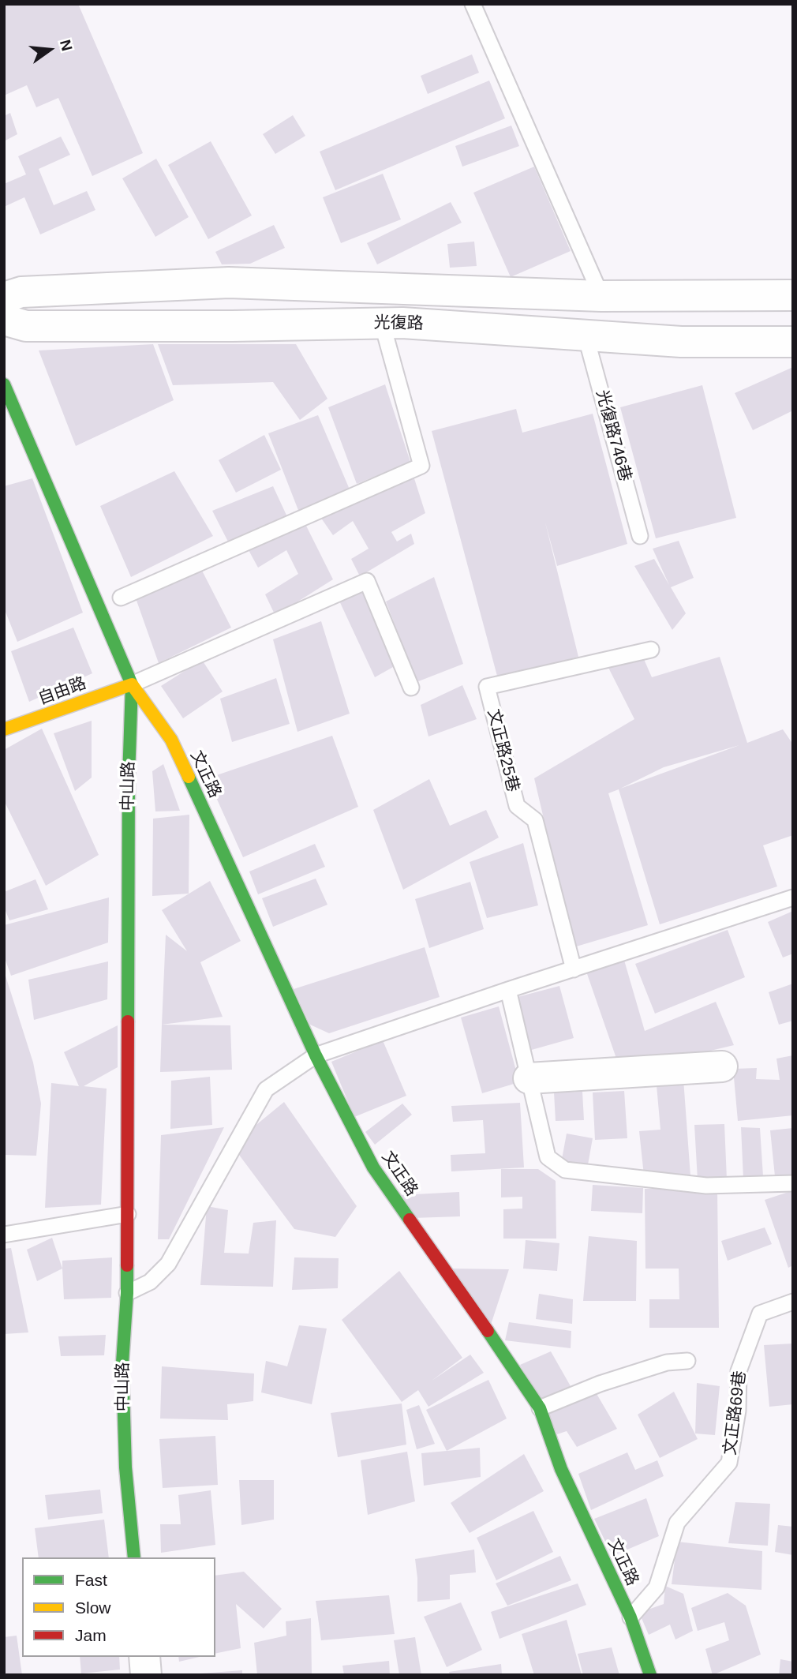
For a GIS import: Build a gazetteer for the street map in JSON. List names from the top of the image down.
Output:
{
  "streets": {
    "street": [
      "光復路",
      "自由路",
      "文正路",
      "中山路"
    ],
    "lane": ["光復路746巷", "文正路25巷", "文正路69巷"]
  },
  "crossings": [
    ["光復路", "光復路746巷"],
    ["自由路", "文正路"],
    ["自由路", "中山路"],
    ["文正路", "中山路"],
    ["文正路", "文正路69巷"]
  ],
  "legend": ["Fast", "Slow", "Jam"],
  "north": "right"
}
